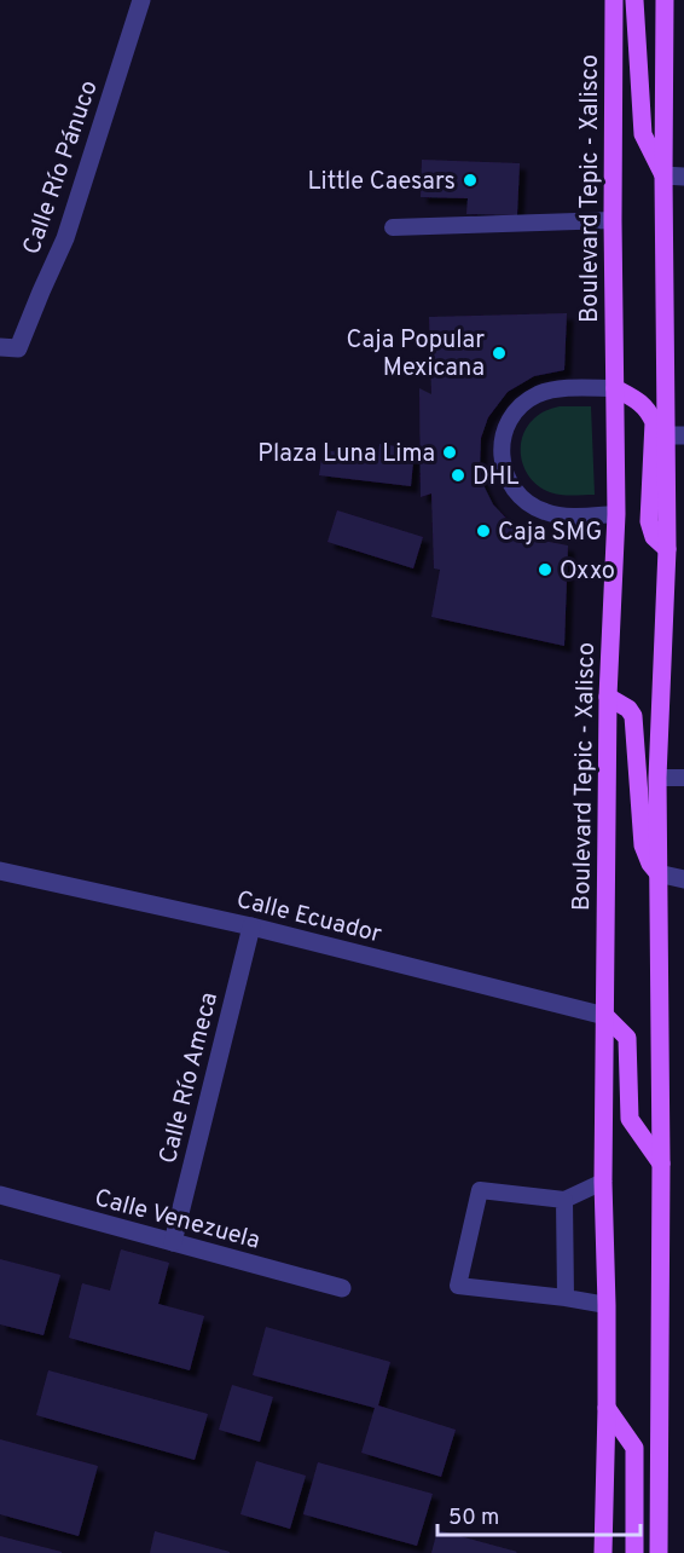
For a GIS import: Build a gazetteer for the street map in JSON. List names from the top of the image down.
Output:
{
  "streets": {
    "main road": ["Boulevard Tepic - Xalisco"],
    "street": [
      "Calle Río Pánuco",
      "Calle Ecuador",
      "Calle Río Ameca",
      "Calle Venezuela"
    ]
  },
  "crossings": [
    ["Boulevard Tepic - Xalisco", "Calle Ecuador"],
    ["Calle Ecuador", "Calle Río Ameca"],
    ["Calle Río Ameca", "Calle Venezuela"]
  ],
  "places": [
    "Little Caesars",
    "Caja Popular Mexicana",
    "Plaza Luna Lima",
    "DHL",
    "Caja SMG",
    "Oxxo"
  ],
  "scale_bar": "50 m"
}
